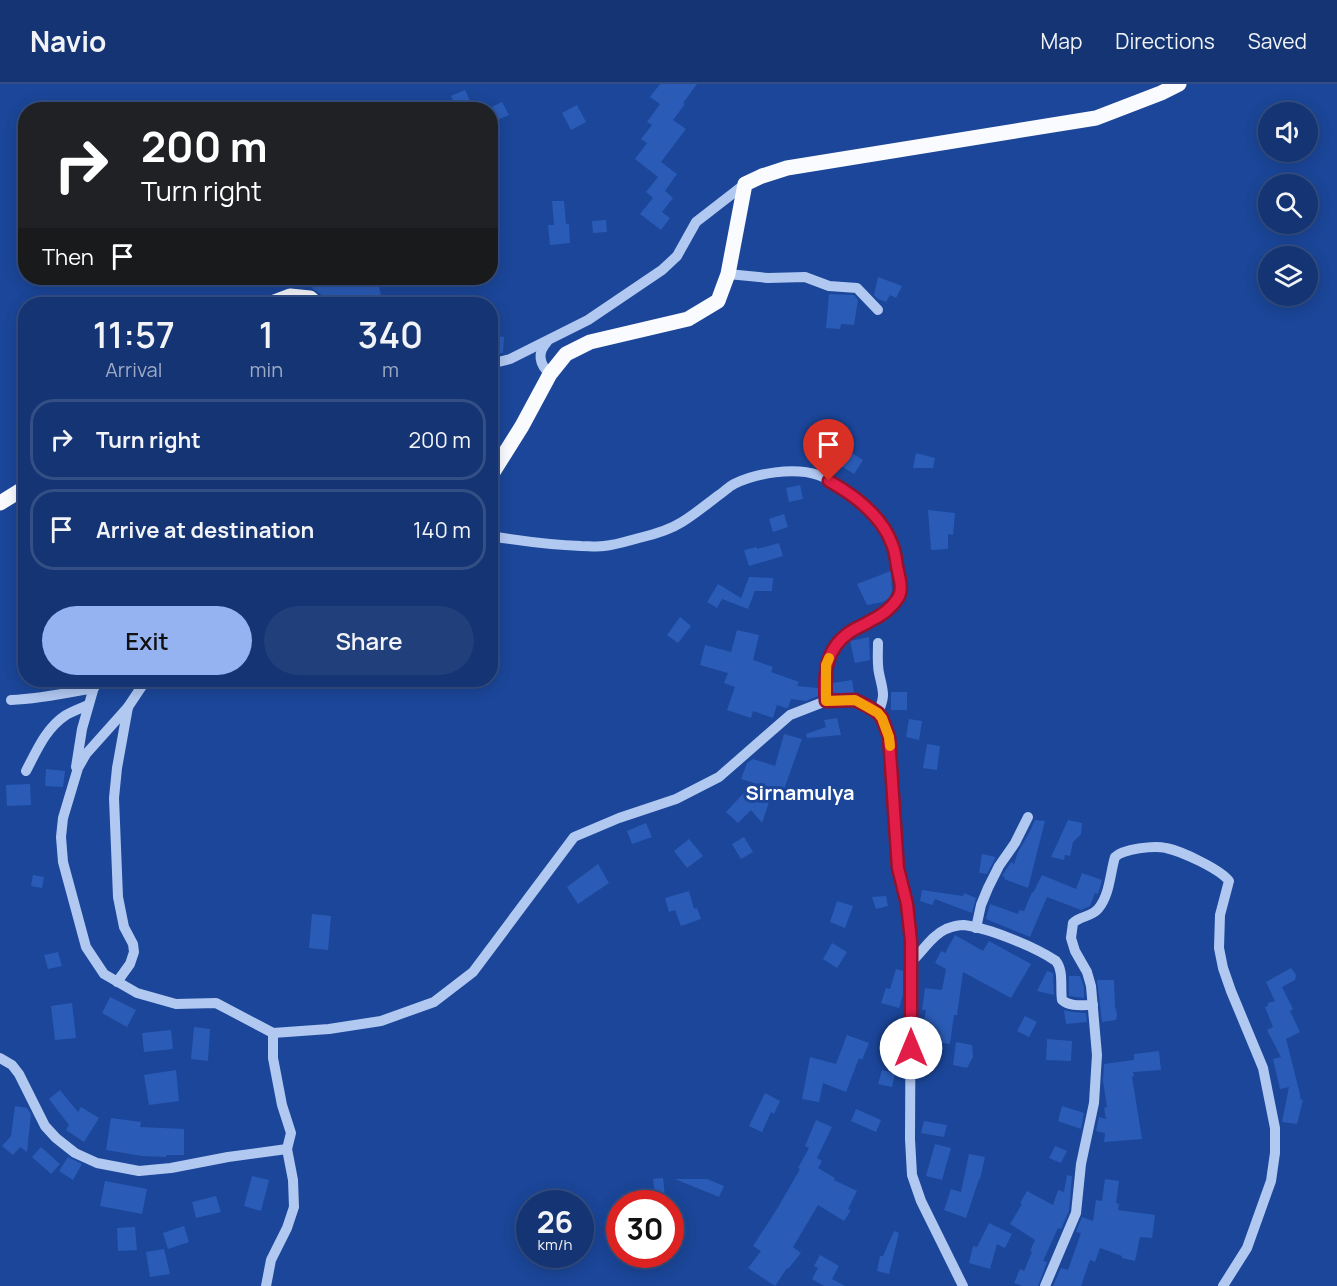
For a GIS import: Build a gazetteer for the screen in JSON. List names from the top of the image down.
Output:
{
  "districts": ["Sirnamulya"],
  "page": {
    "header": "Navio",
    "nav": ["Map", "Directions", "Saved"],
    "turn": ["200 m", "Turn right"],
    "then": "Then",
    "eta": [
      "11:57",
      "Arrival",
      "1",
      "min",
      "340",
      "m"
    ],
    "list": [
      {
        "name": "Turn right",
        "value": "200 m"
      },
      {
        "name": "Arrive at destination",
        "value": "140 m"
      }
    ],
    "buttons": ["Exit", "Share"],
    "speed": "26 km/h",
    "limit": "30"
  }
}
